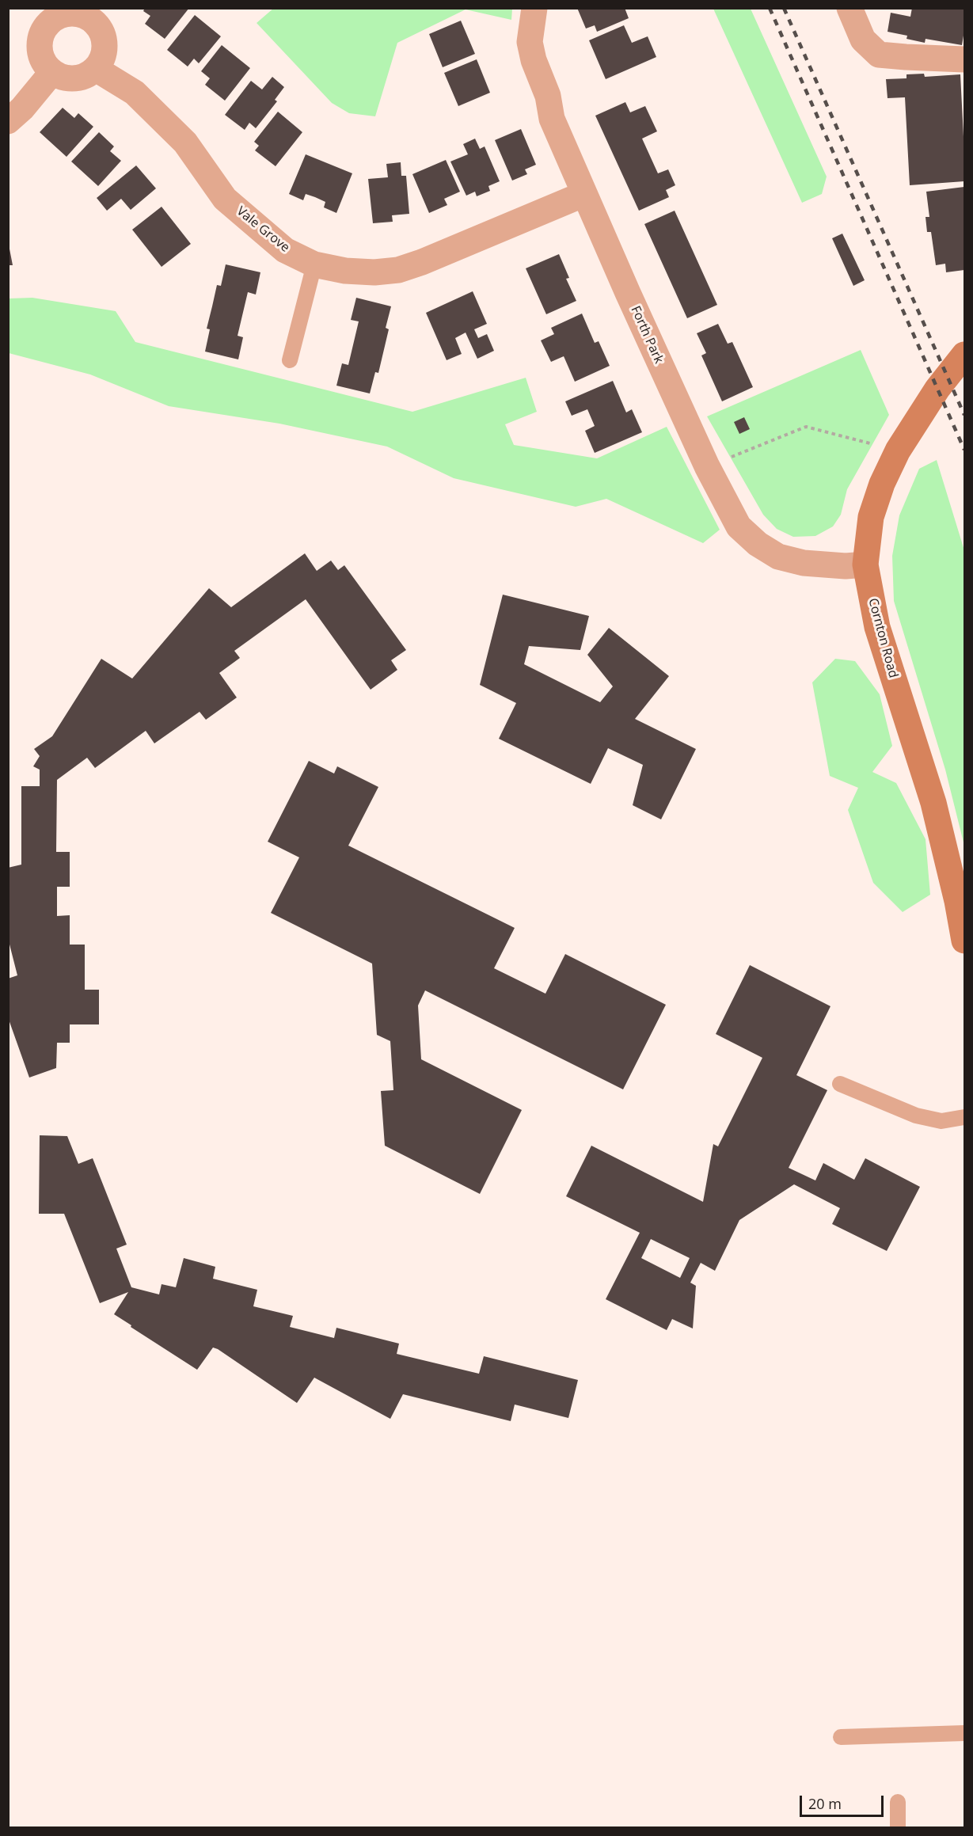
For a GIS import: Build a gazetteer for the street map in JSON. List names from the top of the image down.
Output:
{
  "streets": {
    "main road": ["Cornton Road"],
    "street": ["Vale Grove", "Forth Park"]
  },
  "crossings": [
    ["Vale Grove", "Forth Park"],
    ["Forth Park", "Cornton Road"]
  ],
  "scale_bar": "20 m"
}
